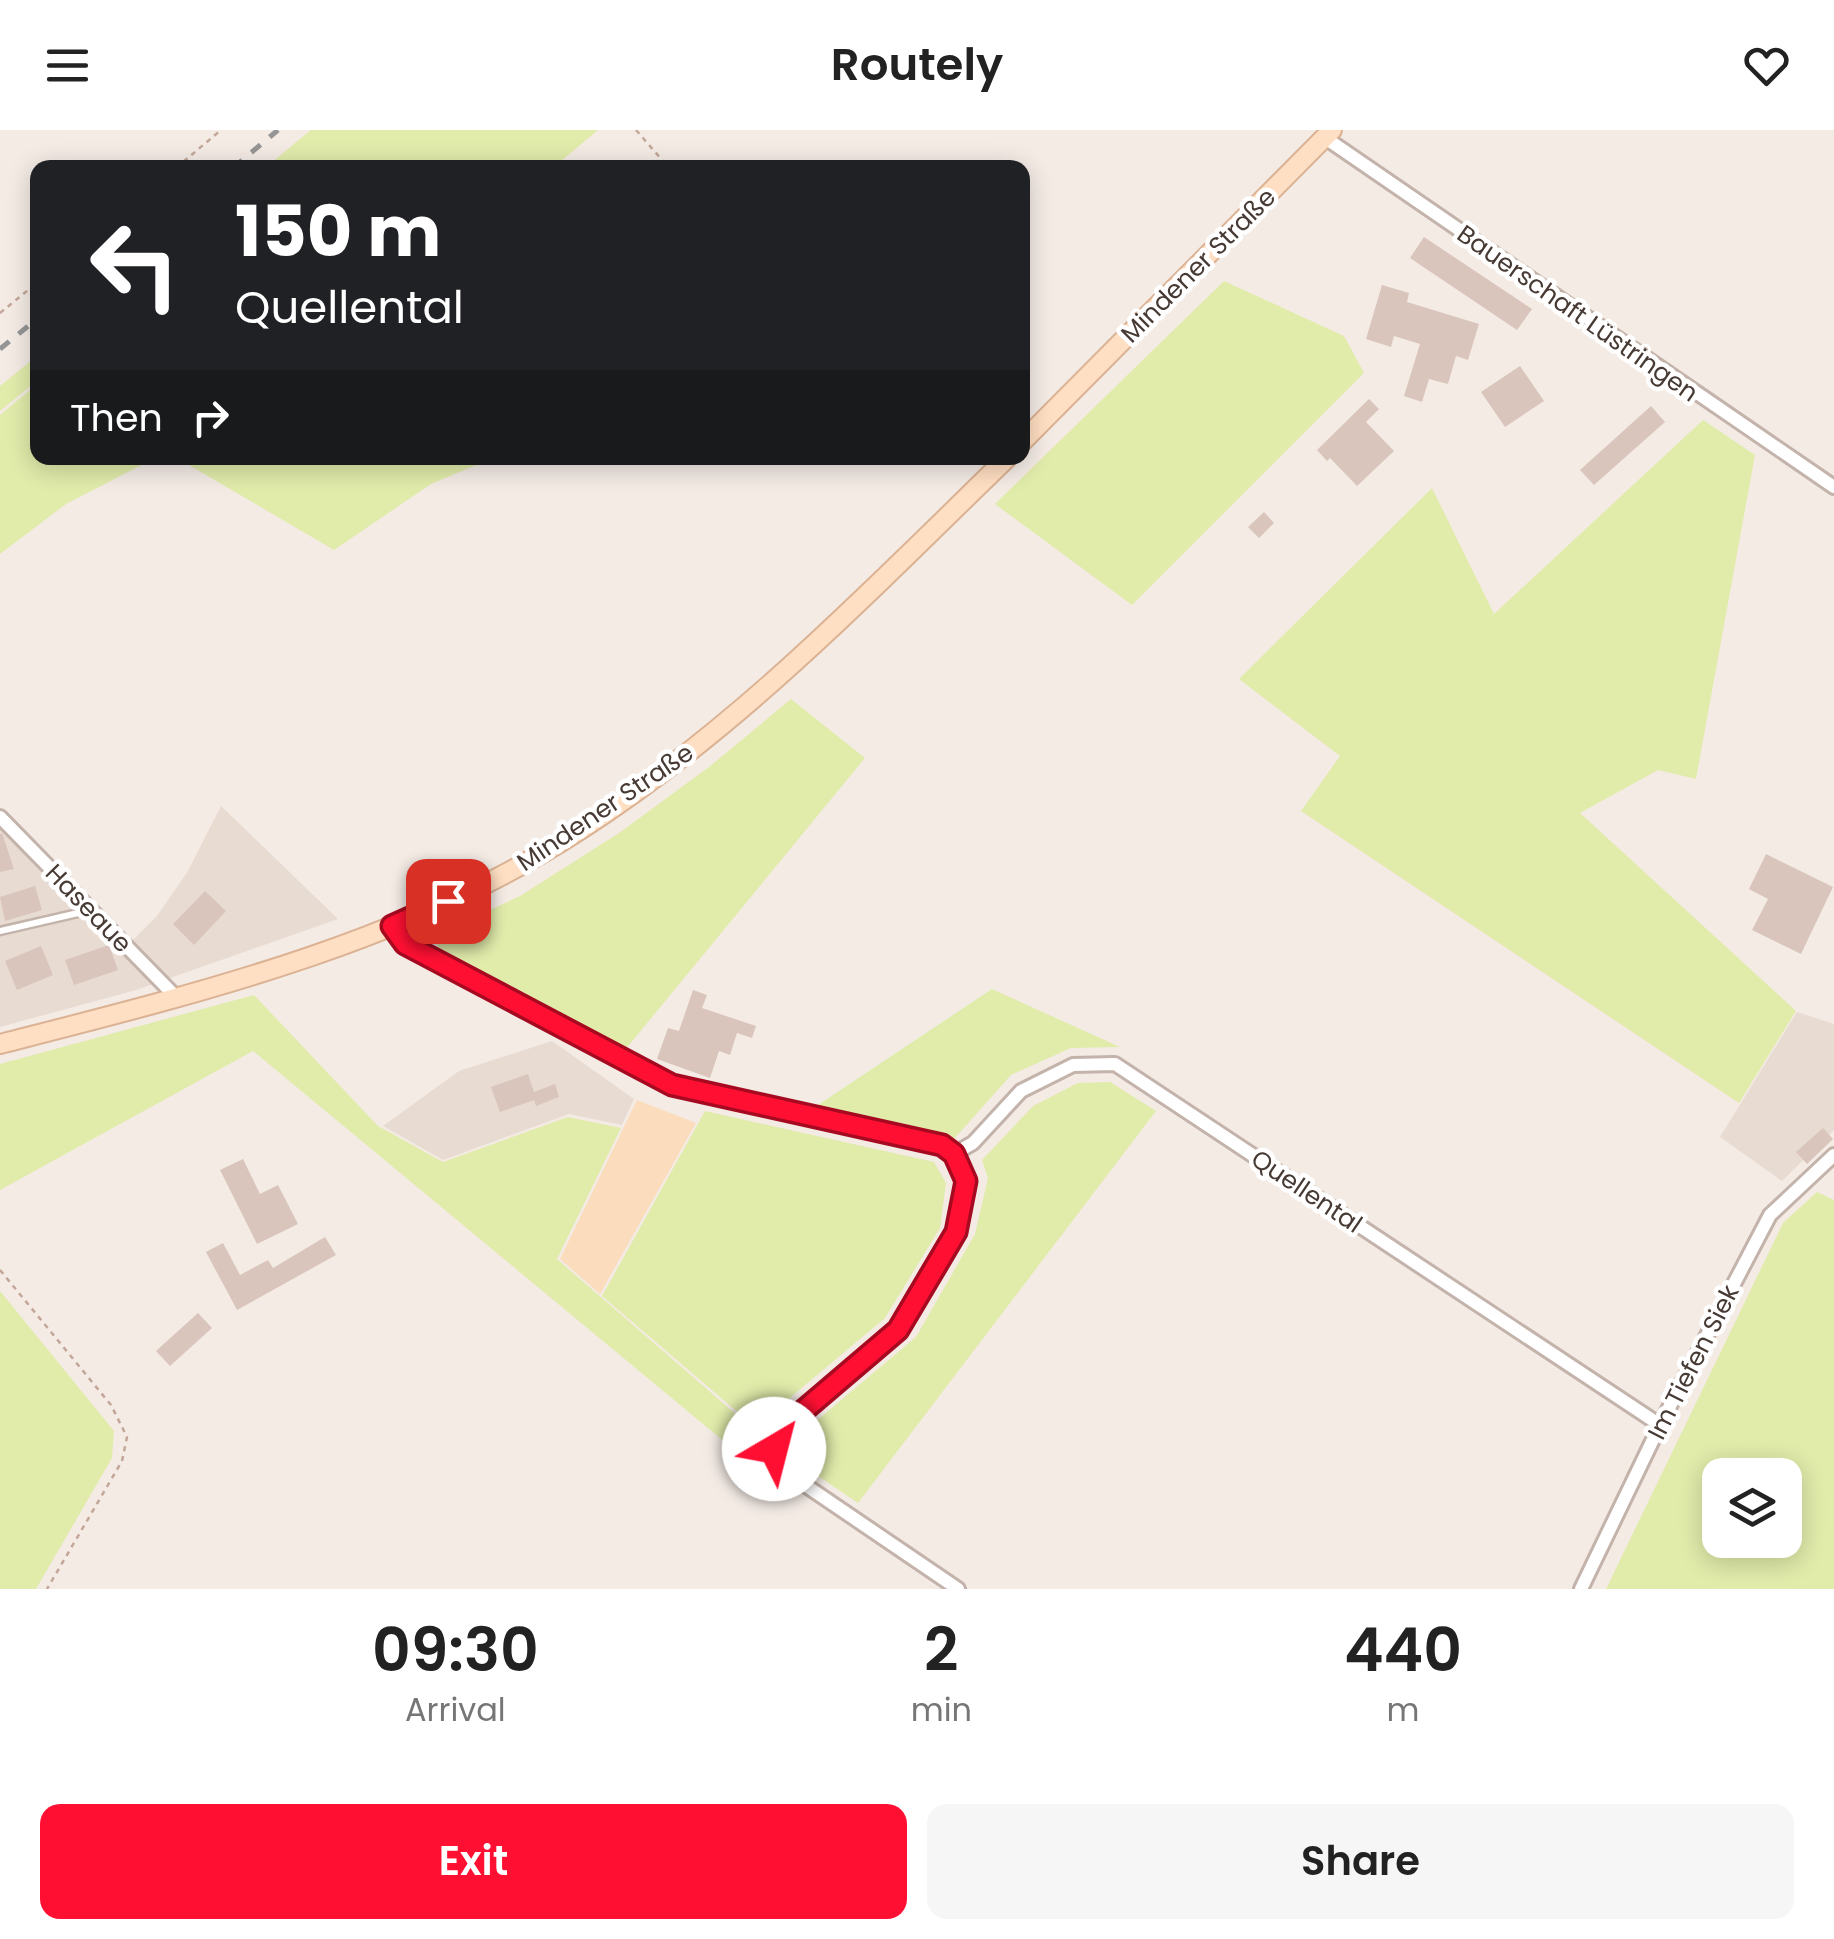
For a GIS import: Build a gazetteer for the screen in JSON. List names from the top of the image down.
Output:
{
  "streets": {
    "main road": ["Mindener Straße"],
    "street": [
      "Bauerschaft Lüstringen",
      "Haseaue",
      "Quellental",
      "Im Tiefen Siek"
    ]
  },
  "crossings": [
    ["Mindener Straße", "Bauerschaft Lüstringen"],
    ["Mindener Straße", "Haseaue"],
    ["Quellental", "Im Tiefen Siek"]
  ],
  "page": {
    "header": "Routely",
    "turn": ["150 m", "Quellental"],
    "then": "Then",
    "eta": [
      "09:30",
      "Arrival",
      "2",
      "min",
      "440",
      "m"
    ],
    "buttons": ["Exit", "Share"]
  }
}
